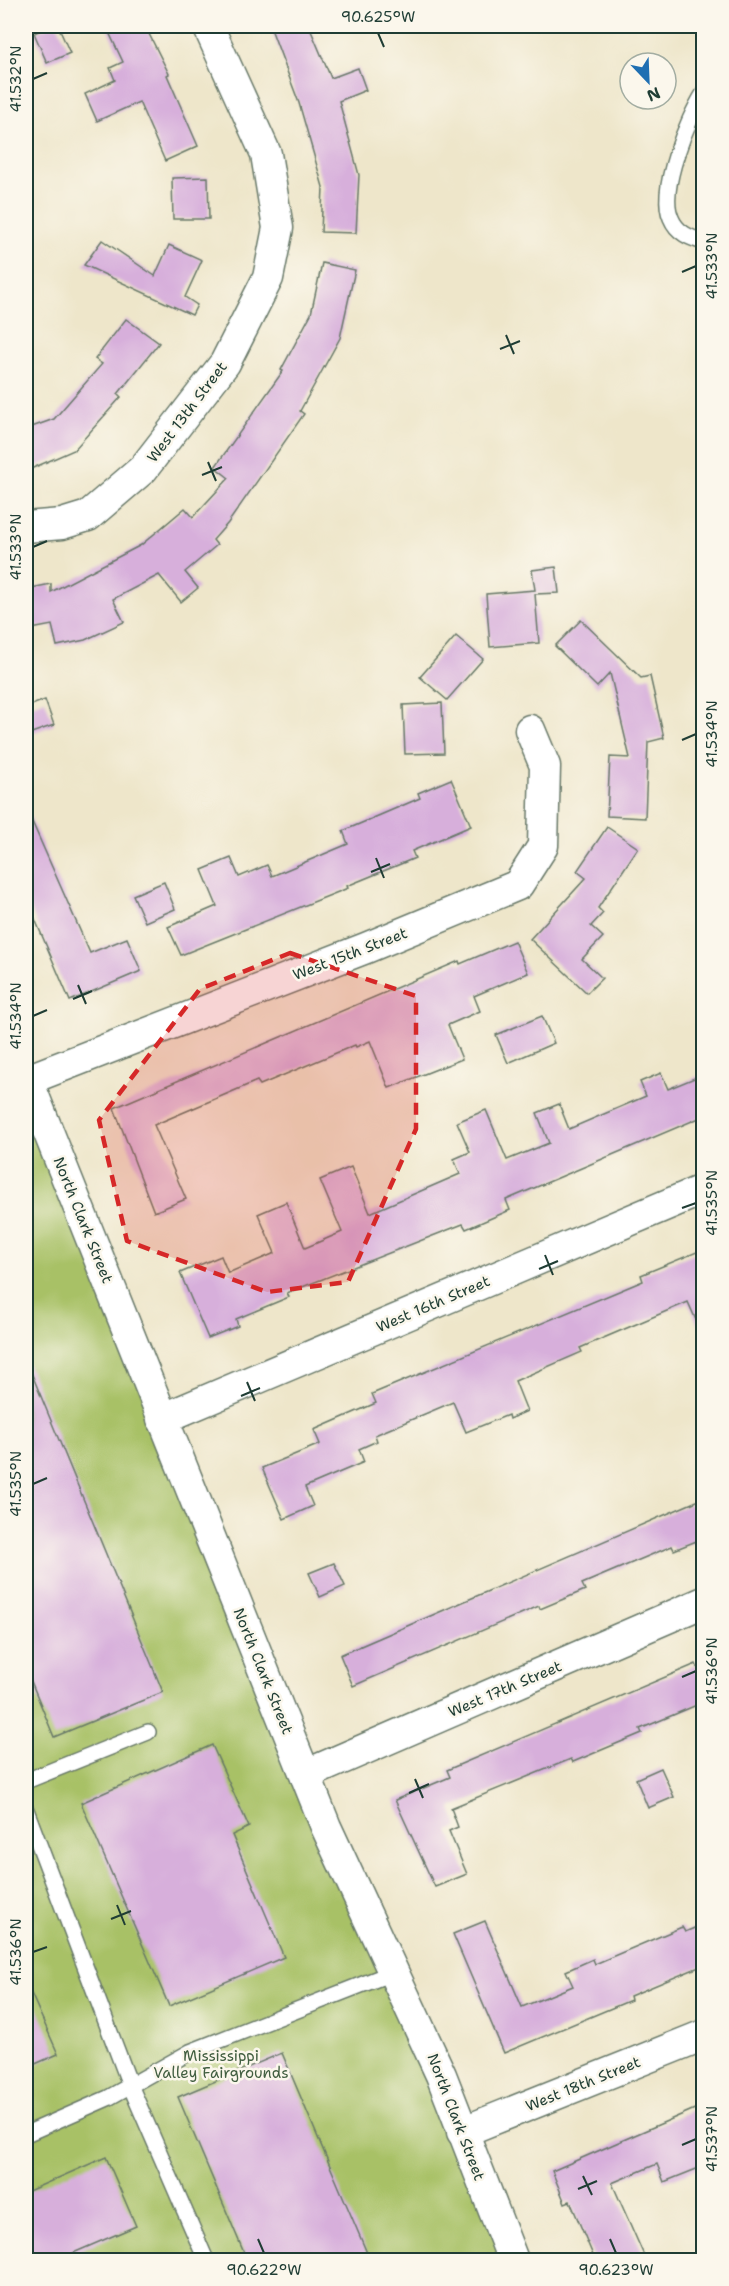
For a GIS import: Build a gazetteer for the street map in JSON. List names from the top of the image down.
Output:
{
  "streets": {
    "street": [
      "West 13th Street",
      "West 15th Street",
      "North Clark Street",
      "West 16th Street",
      "West 17th Street",
      "West 18th Street"
    ]
  },
  "crossings": [
    ["West 15th Street", "North Clark Street"],
    ["North Clark Street", "West 16th Street"],
    ["North Clark Street", "West 17th Street"],
    ["North Clark Street", "West 18th Street"]
  ],
  "parks": ["Mississippi Valley Fairgrounds"],
  "north": "bottom right",
  "coordinates": [
    "90.625°W",
    "41.532°N",
    "41.533°N",
    "41.534°N",
    "41.535°N",
    "41.536°N",
    "41.537°N",
    "90.622°W",
    "90.623°W"
  ]
}
